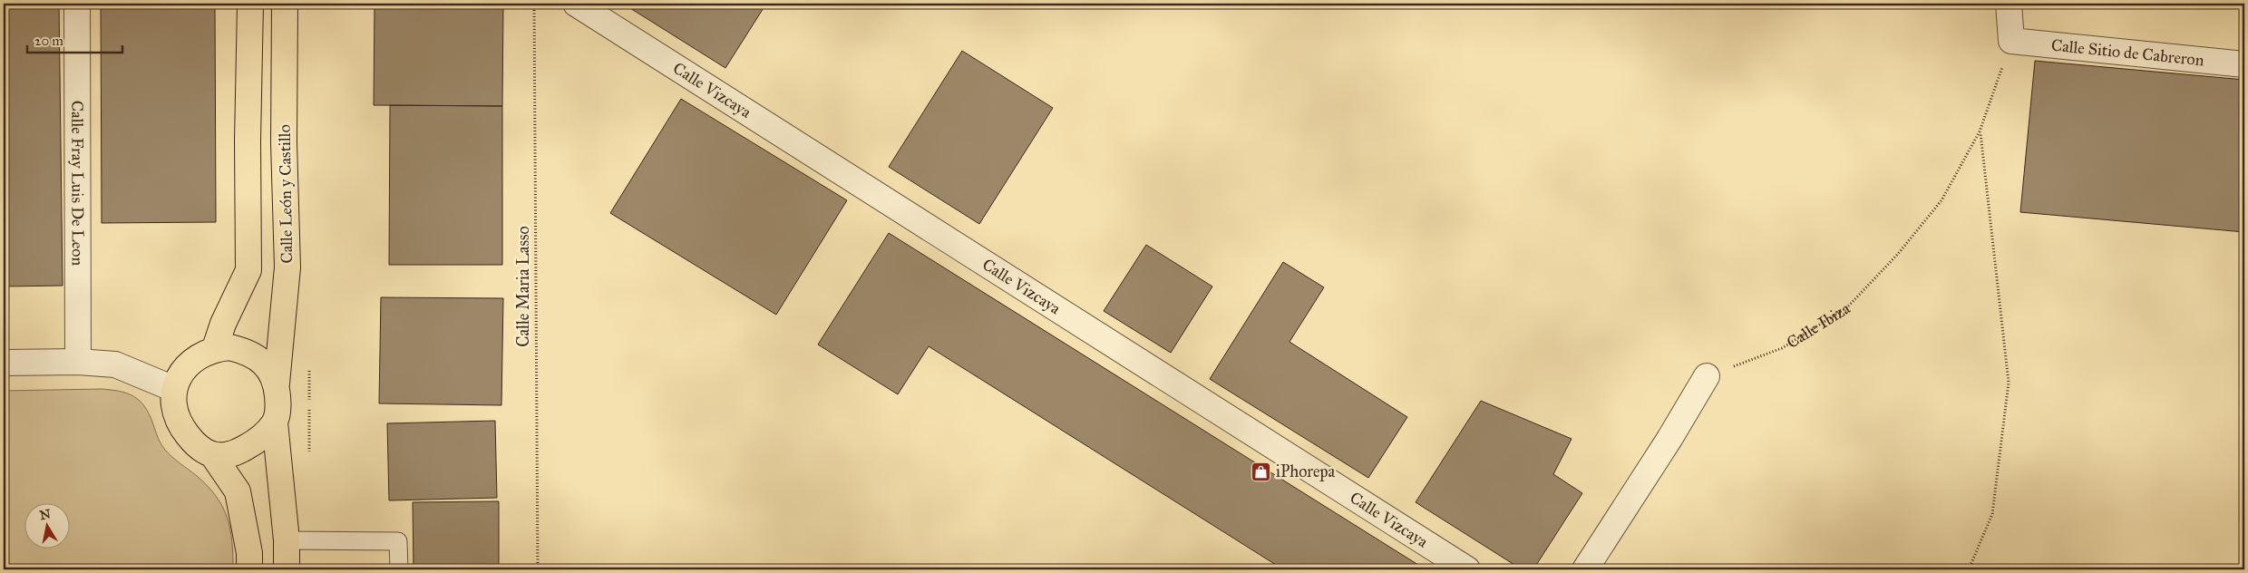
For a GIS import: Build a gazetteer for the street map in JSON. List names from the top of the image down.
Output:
{
  "streets": {
    "main road": ["Calle León y Castillo"],
    "street": ["Calle Sitio de Cabreron", "Calle Vizcaya", "Calle Fray Luis De Leon"],
    "path": ["Calle Maria Lasso", "Calle Ibiza"]
  },
  "crossings": [
    ["Calle Sitio de Cabreron", "Calle Ibiza"]
  ],
  "places": {
    "shop": ["iPhorepa"]
  },
  "scale_bar": "20 m",
  "north": "top"
}
